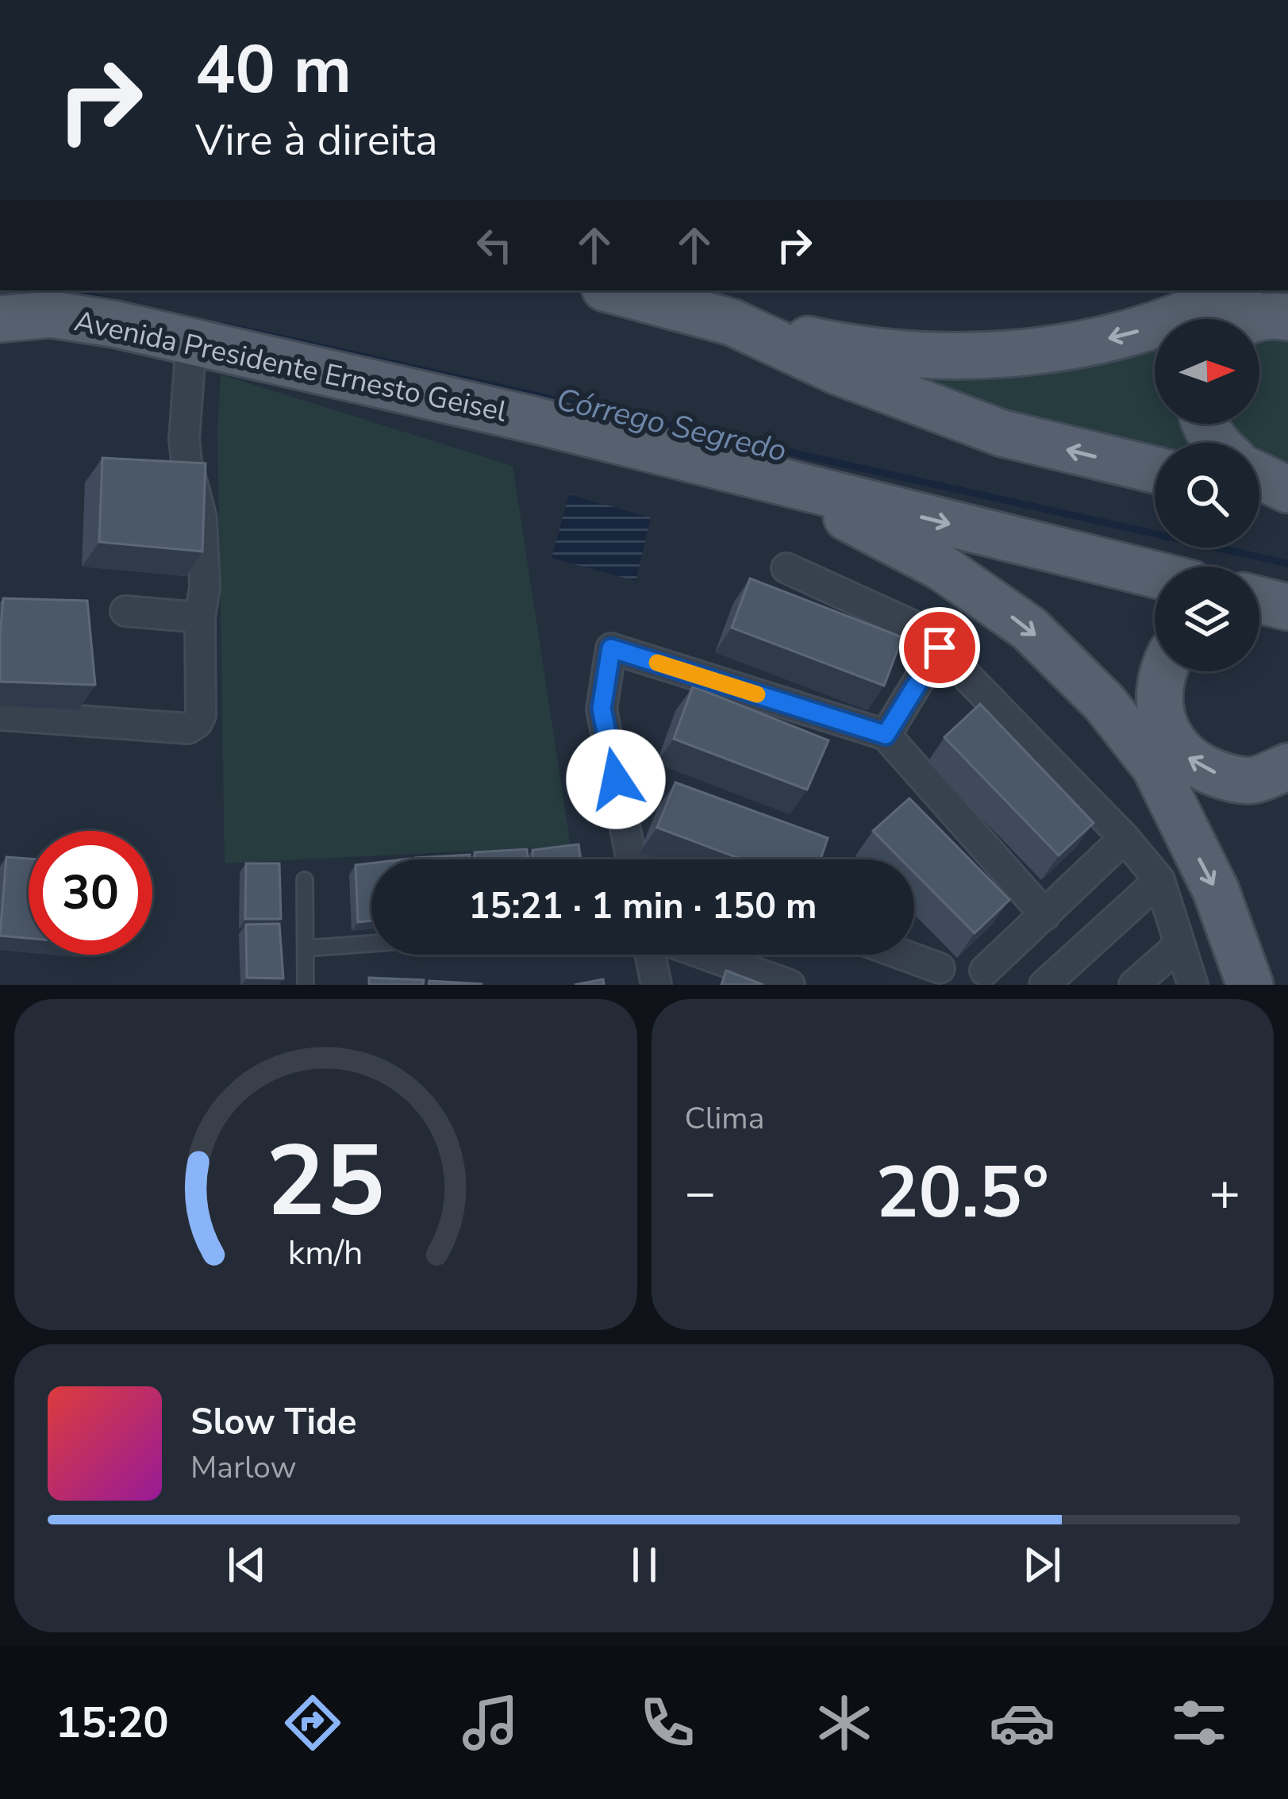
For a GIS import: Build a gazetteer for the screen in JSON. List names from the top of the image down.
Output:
{
  "streets": {
    "main road": ["Avenida Presidente Ernesto Geisel"]
  },
  "water": ["Córrego Segredo"],
  "north": "right",
  "page": {
    "turn": ["40 m", "Vire à direita"],
    "limit": "30",
    "trip": "15:21 · 1 min · 150 m",
    "tile": "Clima",
    "heat": ["−", "20.5°", "+"],
    "song": ["Slow Tide", "Marlow"],
    "tabs": "15:20",
    "gauge": ["25", "km/h"]
  }
}
